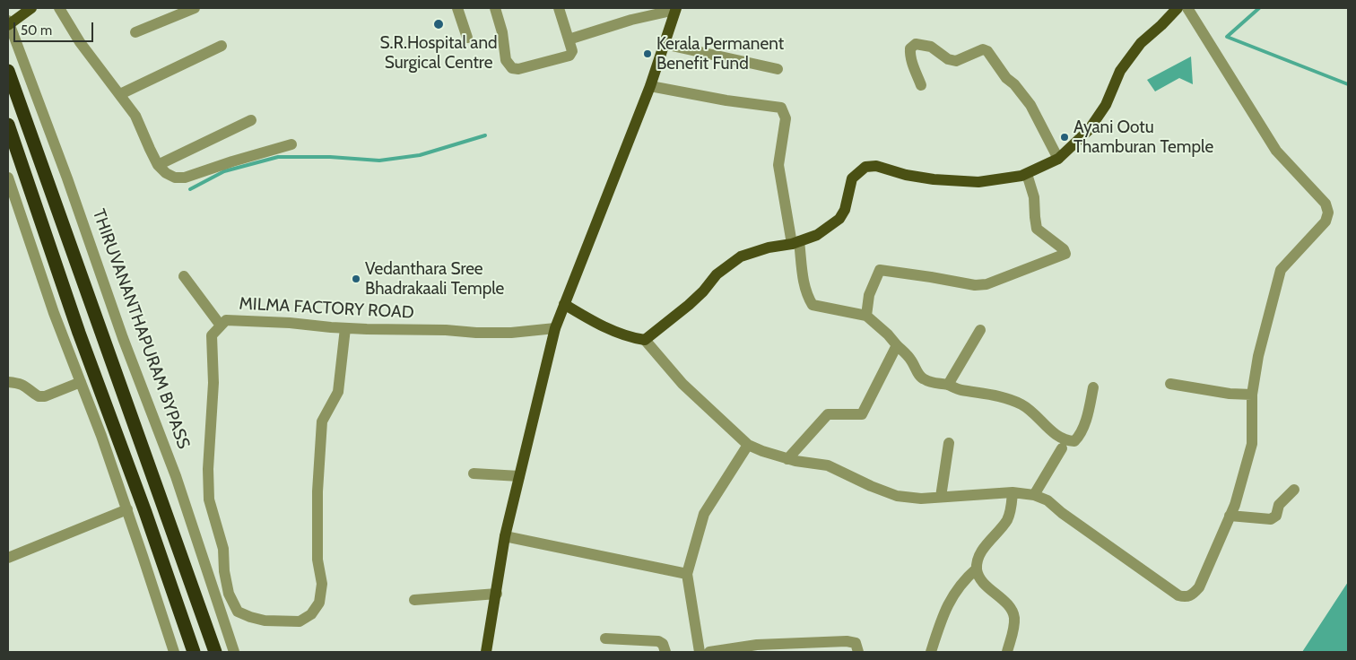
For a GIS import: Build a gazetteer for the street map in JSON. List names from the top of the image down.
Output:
{
  "streets": {
    "street": ["MILMA FACTORY ROAD", "THIRUVANANTHAPURAM BYPASS"]
  },
  "places": [
    "S.R.Hospital and Surgical Centre",
    "Kerala Permanent Benefit Fund",
    "Ayani Ootu Thamburan Temple",
    "Vedanthara Sree Bhadrakaali Temple"
  ],
  "scale_bar": "50 m"
}
